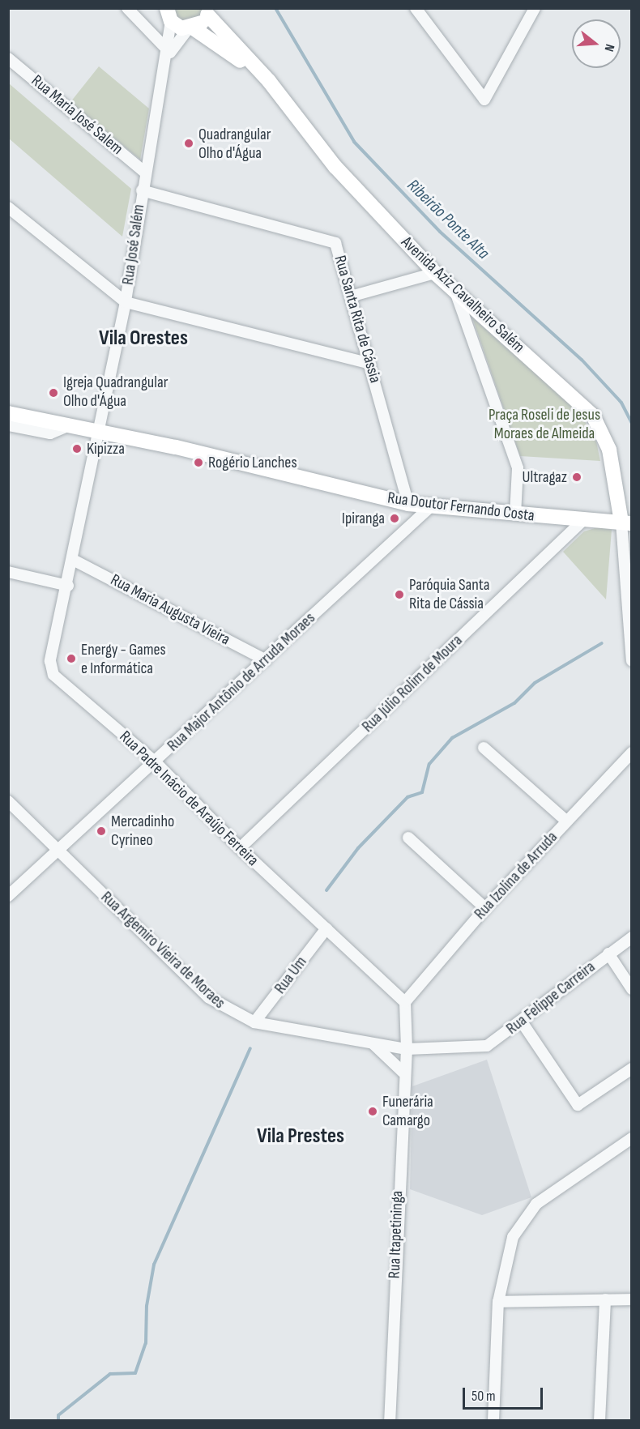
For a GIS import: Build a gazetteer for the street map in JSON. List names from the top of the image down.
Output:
{
  "streets": {
    "main road": ["Avenida Aziz Cavalheiro Salém", "Rua Doutor Fernando Costa"],
    "street": [
      "Rua Maria José Salem",
      "Rua José Salém",
      "Rua Santa Rita de Cássia",
      "Rua Maria Augusta Vieira",
      "Rua Major Antônio de Arruda Moraes",
      "Rua Júlio Rolim de Moura",
      "Rua Padre Inácio de Araújo Ferreira",
      "Rua Izolina de Arruda",
      "Rua Argemiro Vieira de Moraes",
      "Rua Um",
      "Rua Felippe Carreira",
      "Rua Itapetininga"
    ]
  },
  "crossings": [
    ["Rua Maria José Salem", "Rua José Salém"],
    ["Rua José Salém", "Avenida Aziz Cavalheiro Salém"],
    ["Rua José Salém", "Rua Santa Rita de Cássia"],
    ["Rua José Salém", "Rua Doutor Fernando Costa"],
    ["Rua José Salém", "Rua Padre Inácio de Araújo Ferreira"],
    ["Avenida Aziz Cavalheiro Salém", "Rua Doutor Fernando Costa"],
    ["Rua Santa Rita de Cássia", "Rua Doutor Fernando Costa"],
    ["Rua Doutor Fernando Costa", "Rua Major Antônio de Arruda Moraes"],
    ["Rua Doutor Fernando Costa", "Rua Júlio Rolim de Moura"],
    ["Rua Doutor Fernando Costa", "Rua Padre Inácio de Araújo Ferreira"],
    ["Rua Maria Augusta Vieira", "Rua Major Antônio de Arruda Moraes"],
    ["Rua Maria Augusta Vieira", "Rua Padre Inácio de Araújo Ferreira"],
    ["Rua Major Antônio de Arruda Moraes", "Rua Padre Inácio de Araújo Ferreira"],
    ["Rua Major Antônio de Arruda Moraes", "Rua Argemiro Vieira de Moraes"],
    ["Rua Júlio Rolim de Moura", "Rua Padre Inácio de Araújo Ferreira"],
    ["Rua Padre Inácio de Araújo Ferreira", "Rua Izolina de Arruda"],
    ["Rua Padre Inácio de Araújo Ferreira", "Rua Um"],
    ["Rua Argemiro Vieira de Moraes", "Rua Um"],
    ["Rua Argemiro Vieira de Moraes", "Rua Felippe Carreira"],
    ["Rua Argemiro Vieira de Moraes", "Rua Itapetininga"],
    ["Rua Felippe Carreira", "Rua Itapetininga"]
  ],
  "districts": ["Vila Orestes", "Vila Prestes"],
  "water": ["Ribeirão Ponte Alta"],
  "parks": ["Praça Roseli de Jesus Moraes de Almeida"],
  "places": [
    "Quadrangular Olho d'Água",
    "Igreja Quadrangular Olho d'Água",
    "Kipizza",
    "Rogério Lanches",
    "Ultragaz",
    "Ipiranga",
    "Paróquia Santa Rita de Cássia",
    "Energy - Games e Informática",
    "Mercadinho Cyrineo",
    "Funerária Camargo"
  ],
  "scale_bar": "50 m",
  "north": "right"
}
